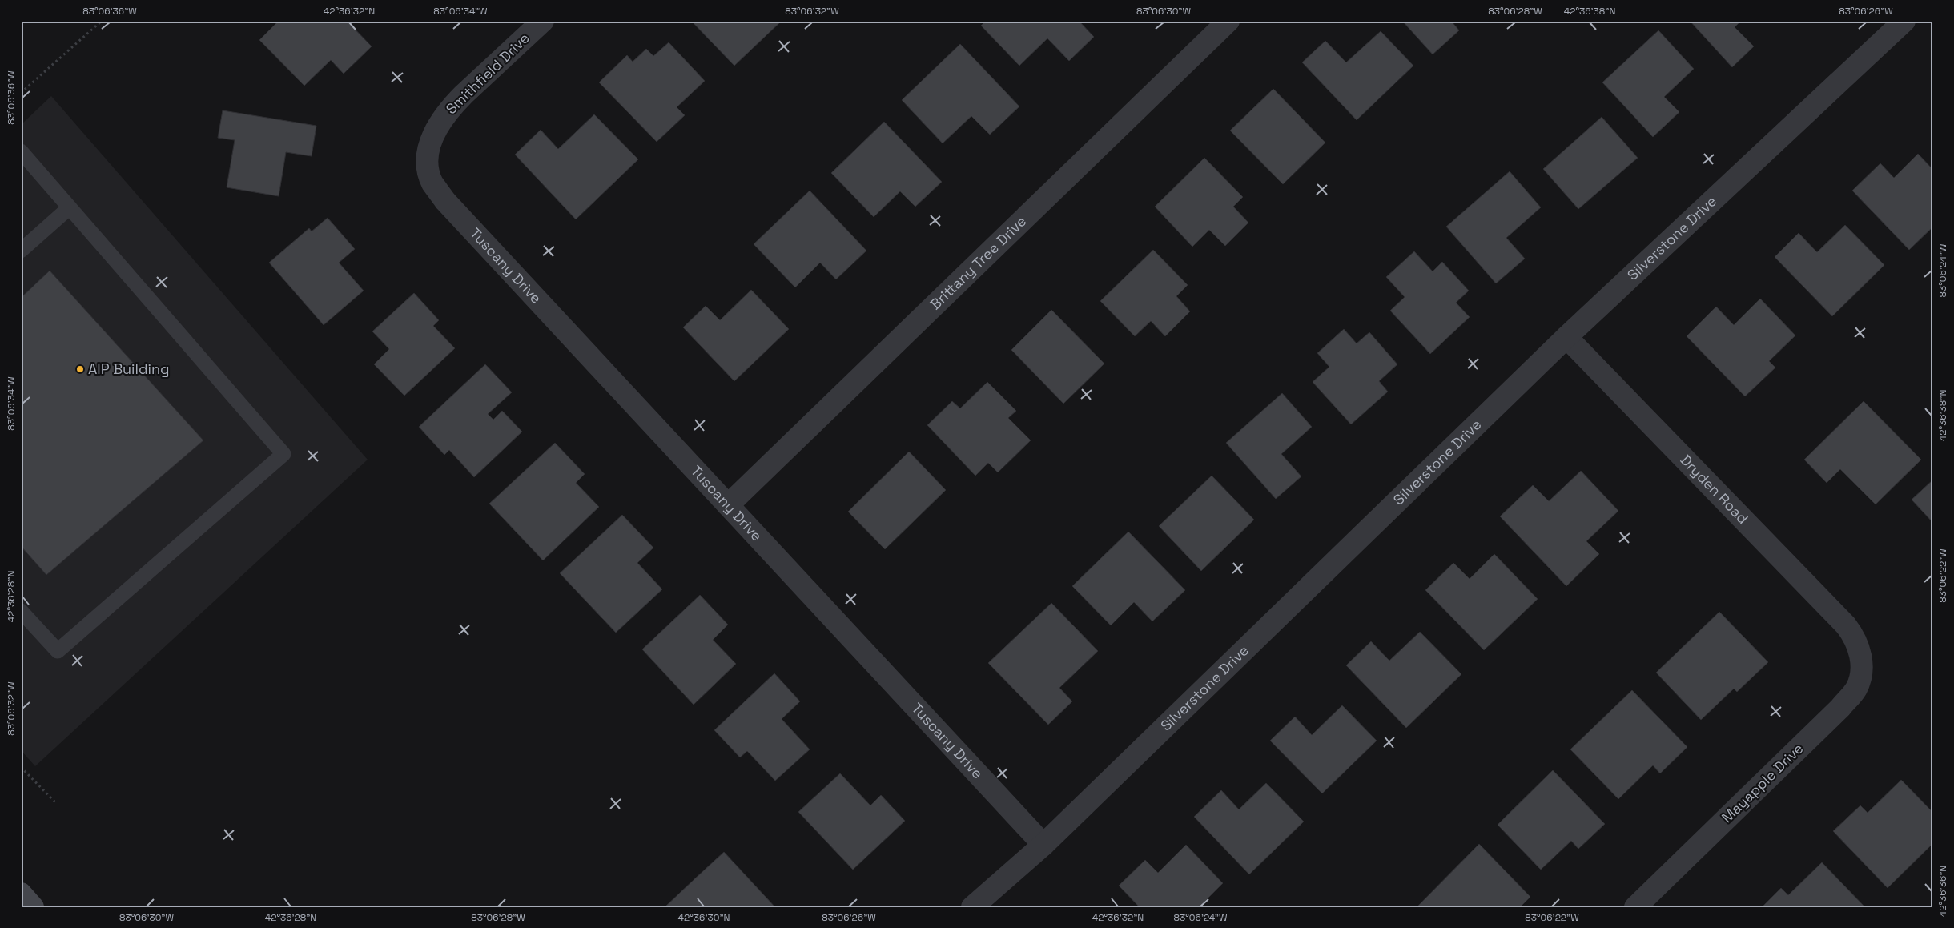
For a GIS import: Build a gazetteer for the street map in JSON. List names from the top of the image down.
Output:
{
  "streets": {
    "street": [
      "Smithfield Drive",
      "Silverstone Drive",
      "Brittany Tree Drive",
      "Tuscany Drive",
      "Dryden Road",
      "Mayapple Drive"
    ]
  },
  "crossings": [
    ["Smithfield Drive", "Tuscany Drive"],
    ["Silverstone Drive", "Tuscany Drive"],
    ["Silverstone Drive", "Dryden Road"],
    ["Brittany Tree Drive", "Tuscany Drive"],
    ["Dryden Road", "Mayapple Drive"]
  ],
  "places": ["AIP Building"],
  "coordinates": [
    "83°06'36\"W",
    "42°36'32\"N",
    "83°06'34\"W",
    "83°06'32\"W",
    "83°06'30\"W",
    "83°06'28\"W",
    "42°36'38\"N",
    "83°06'26\"W",
    "83°06'24\"W",
    "83°06'22\"W",
    "42°36'28\"N",
    "42°36'36\"N",
    "42°36'30\"N"
  ]
}
